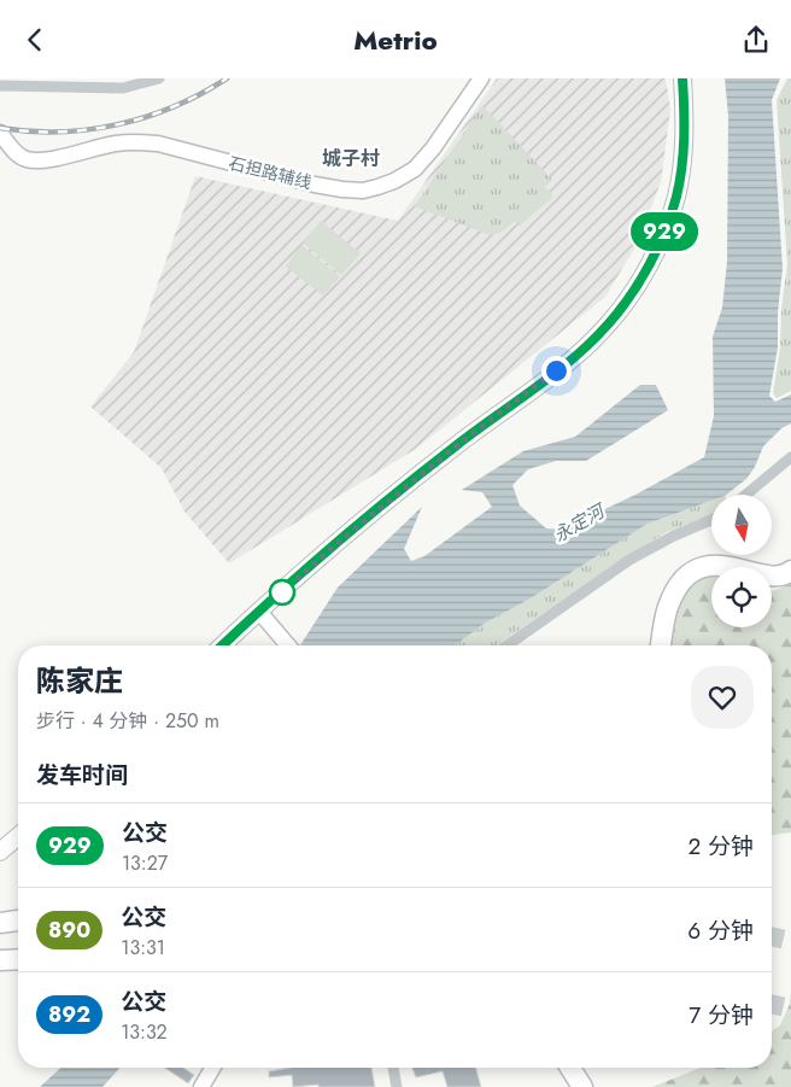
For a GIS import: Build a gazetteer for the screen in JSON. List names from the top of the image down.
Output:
{
  "streets": {
    "main road": ["石担路辅线"]
  },
  "districts": ["城子村"],
  "water": ["永定河"],
  "lines": ["bus line 929"],
  "north": "bottom",
  "page": {
    "header": "Metrio",
    "on_map": "929",
    "heading": [
      ["陈家庄", "步行 · 4 分钟 · 250 m"],
      "发车时间"
    ],
    "list": [
      {
        "mark": "929",
        "name": "公交",
        "note": "13:27",
        "value": "2 分钟"
      },
      {
        "mark": "890",
        "name": "公交",
        "note": "13:31",
        "value": "6 分钟"
      },
      {
        "mark": "892",
        "name": "公交",
        "note": "13:32",
        "value": "7 分钟"
      }
    ]
  }
}
